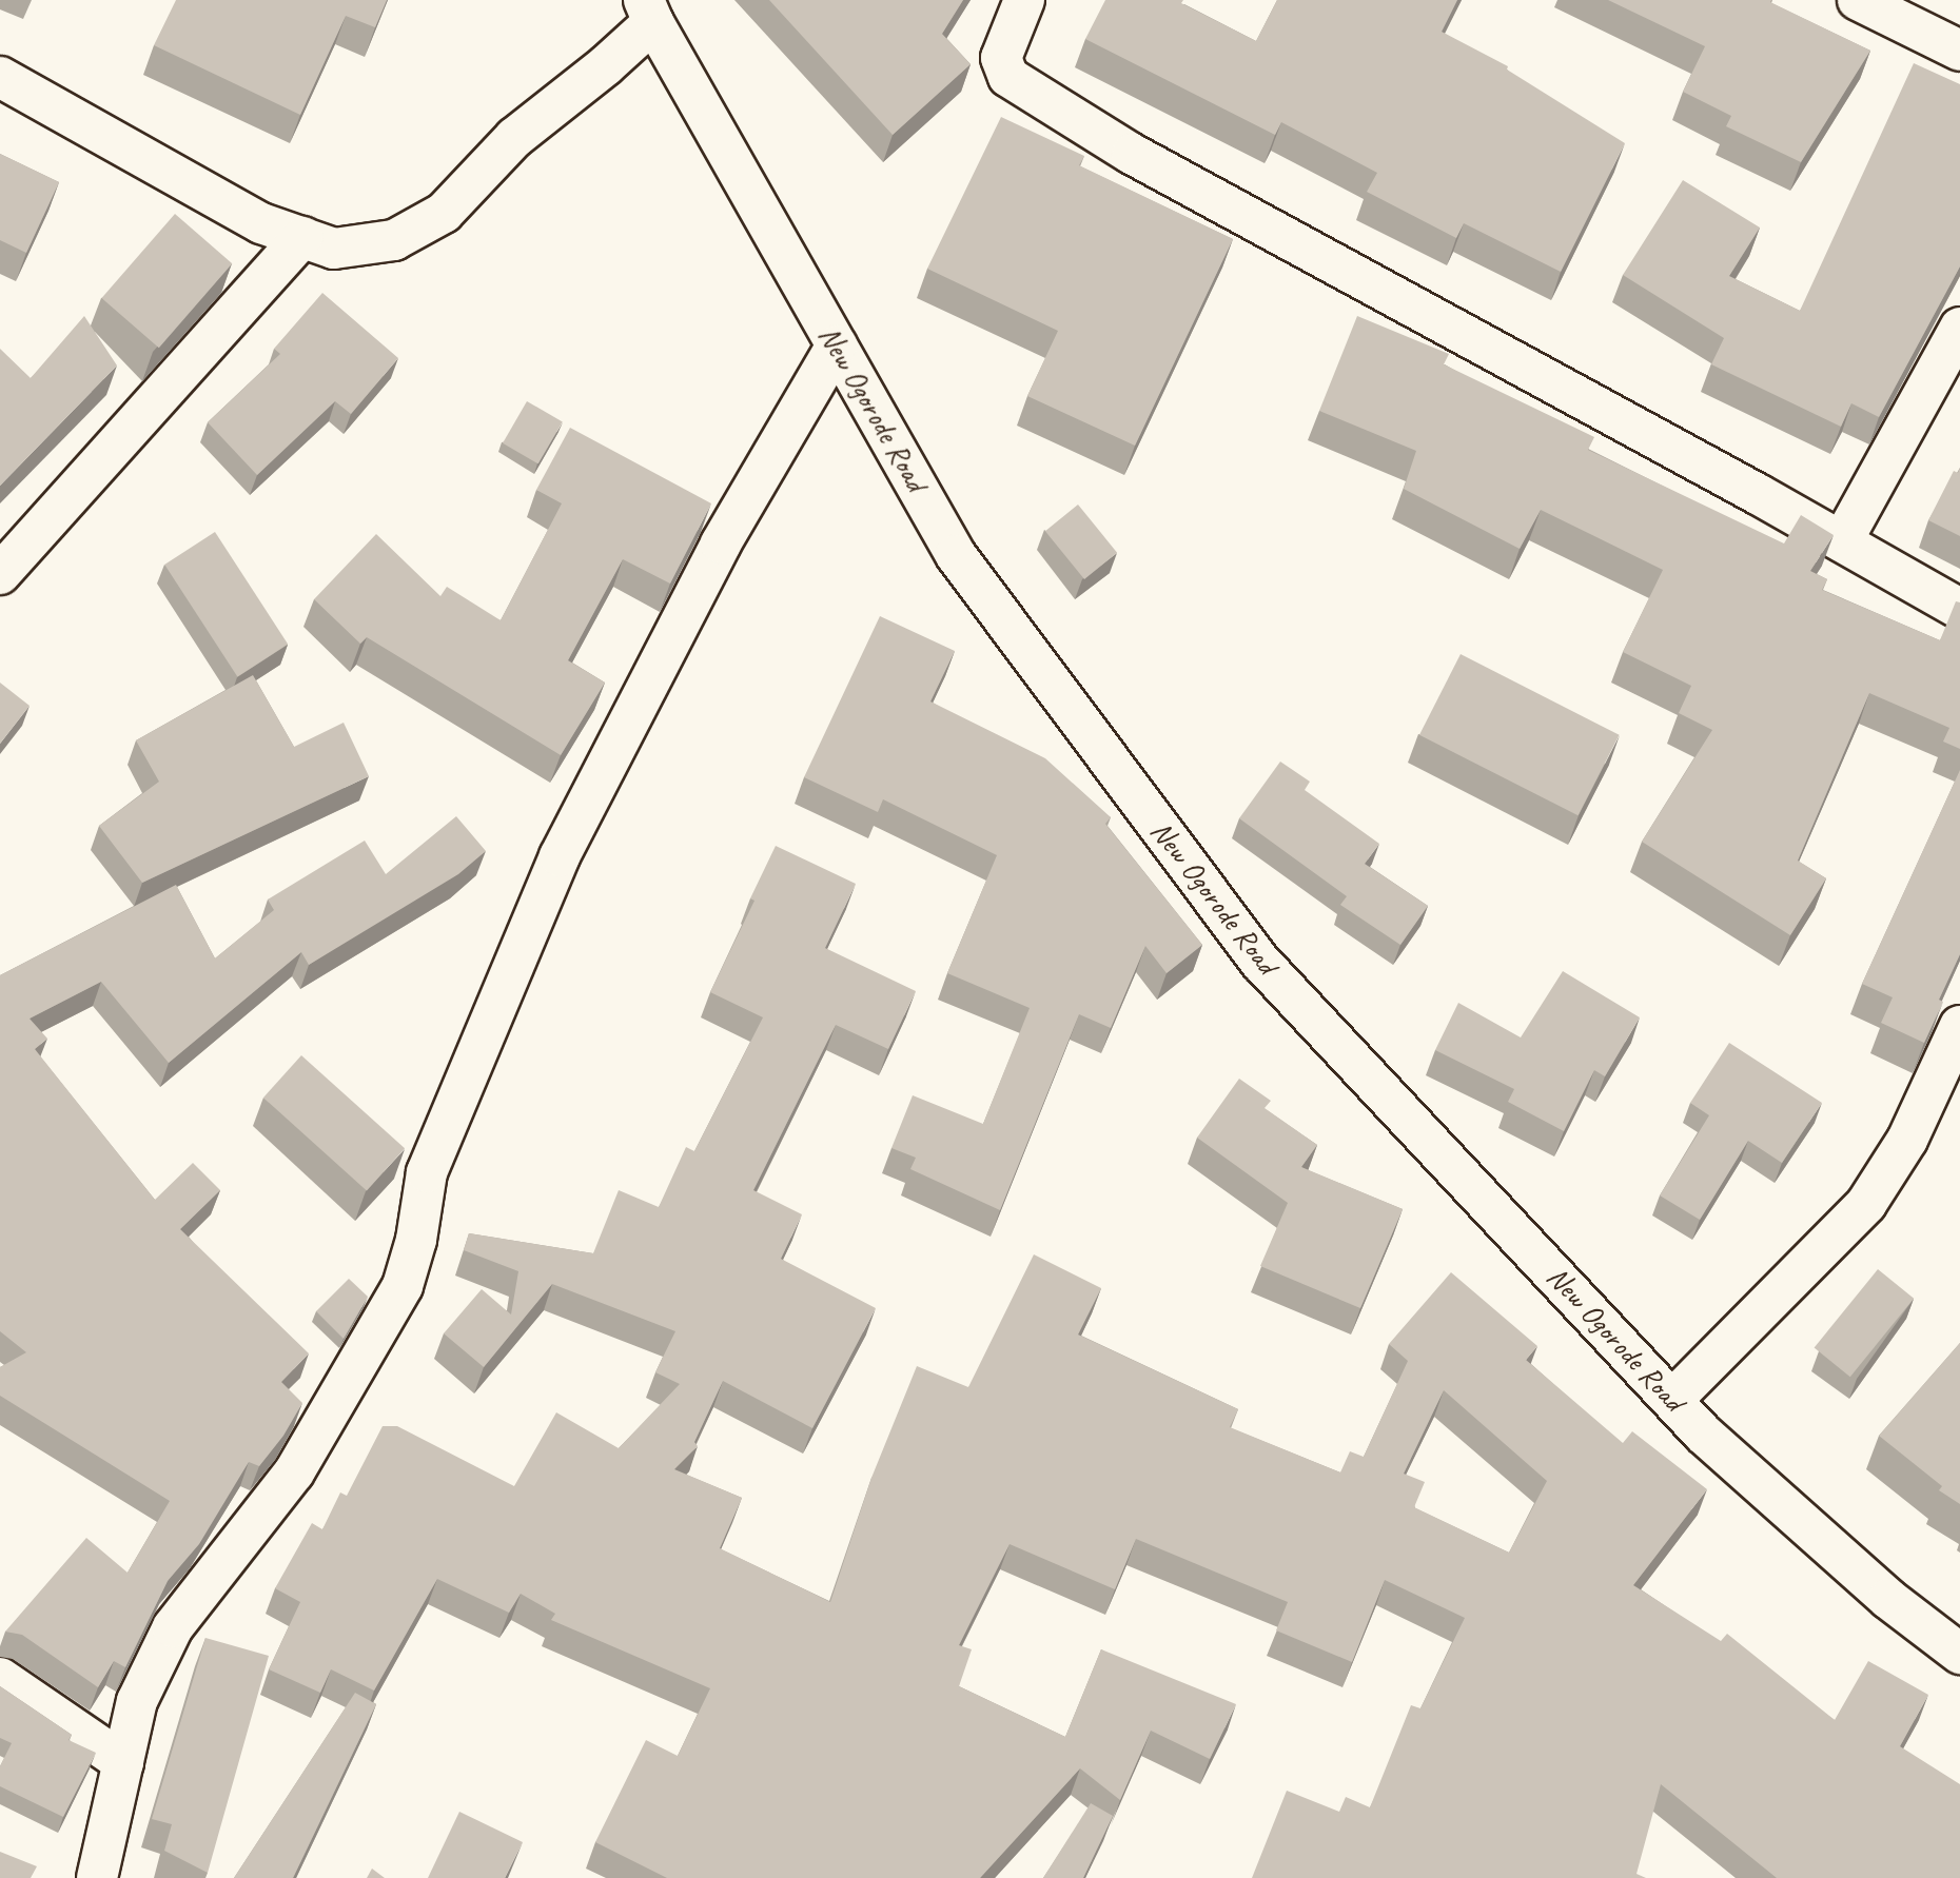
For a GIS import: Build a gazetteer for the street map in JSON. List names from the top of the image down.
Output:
{
  "streets": {
    "street": ["New Ogorode Road"]
  }
}
